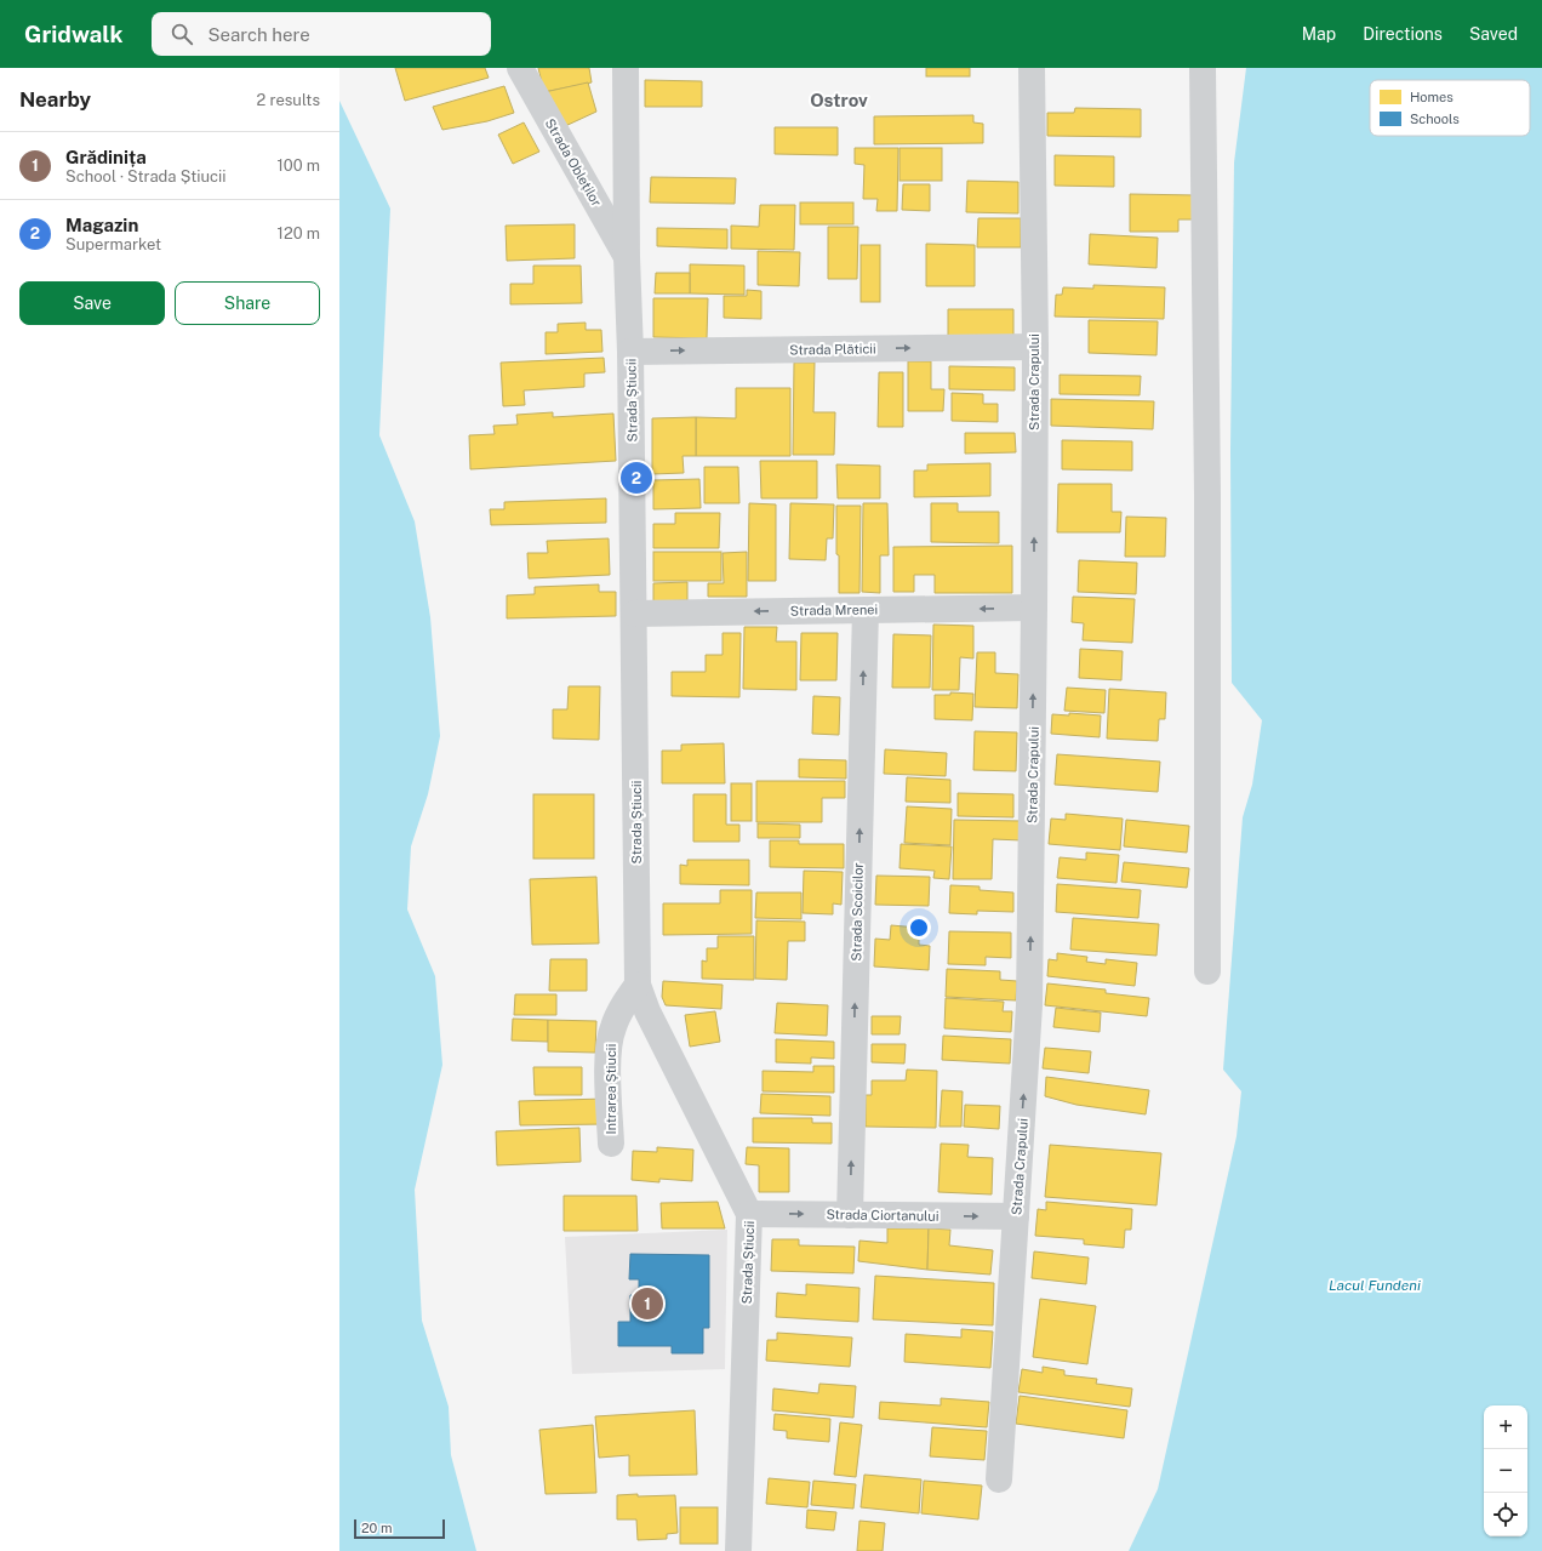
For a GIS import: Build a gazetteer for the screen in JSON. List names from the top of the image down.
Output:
{
  "streets": {
    "street": [
      "Strada Obleților",
      "Strada Plăticii",
      "Strada Crapului",
      "Strada Știucii",
      "Strada Mrenei",
      "Strada Scoicilor",
      "Intrarea Știucii",
      "Strada Ciortanului"
    ]
  },
  "crossings": [
    ["Strada Obleților", "Strada Știucii"],
    ["Strada Plăticii", "Strada Crapului"],
    ["Strada Plăticii", "Strada Știucii"],
    ["Strada Crapului", "Strada Mrenei"],
    ["Strada Crapului", "Strada Ciortanului"],
    ["Strada Știucii", "Strada Mrenei"],
    ["Strada Știucii", "Intrarea Știucii"],
    ["Strada Știucii", "Strada Ciortanului"],
    ["Strada Mrenei", "Strada Scoicilor"],
    ["Strada Scoicilor", "Strada Ciortanului"]
  ],
  "one_way": [
    "Strada Plăticii",
    "Strada Mrenei",
    "Strada Scoicilor",
    "Strada Ciortanului"
  ],
  "districts": ["Ostrov"],
  "water": ["Lacul Fundeni"],
  "legend": ["Homes", "Schools"],
  "scale_bar": "20 m",
  "page": {
    "header": "Gridwalk",
    "search": "Search here",
    "nav": ["Map", "Directions", "Saved"],
    "heading": ["Nearby", "2 results"],
    "list": [
      {
        "mark": "1",
        "name": "Grădinița",
        "note": "School · Strada Știucii",
        "value": "100 m"
      },
      {
        "mark": "2",
        "name": "Magazin",
        "note": "Supermarket",
        "value": "120 m"
      }
    ],
    "buttons": ["Save", "Share"],
    "pins": ["2", "1"],
    "map_buttons": ["+", "−"],
    "scale": "20 m"
  }
}
